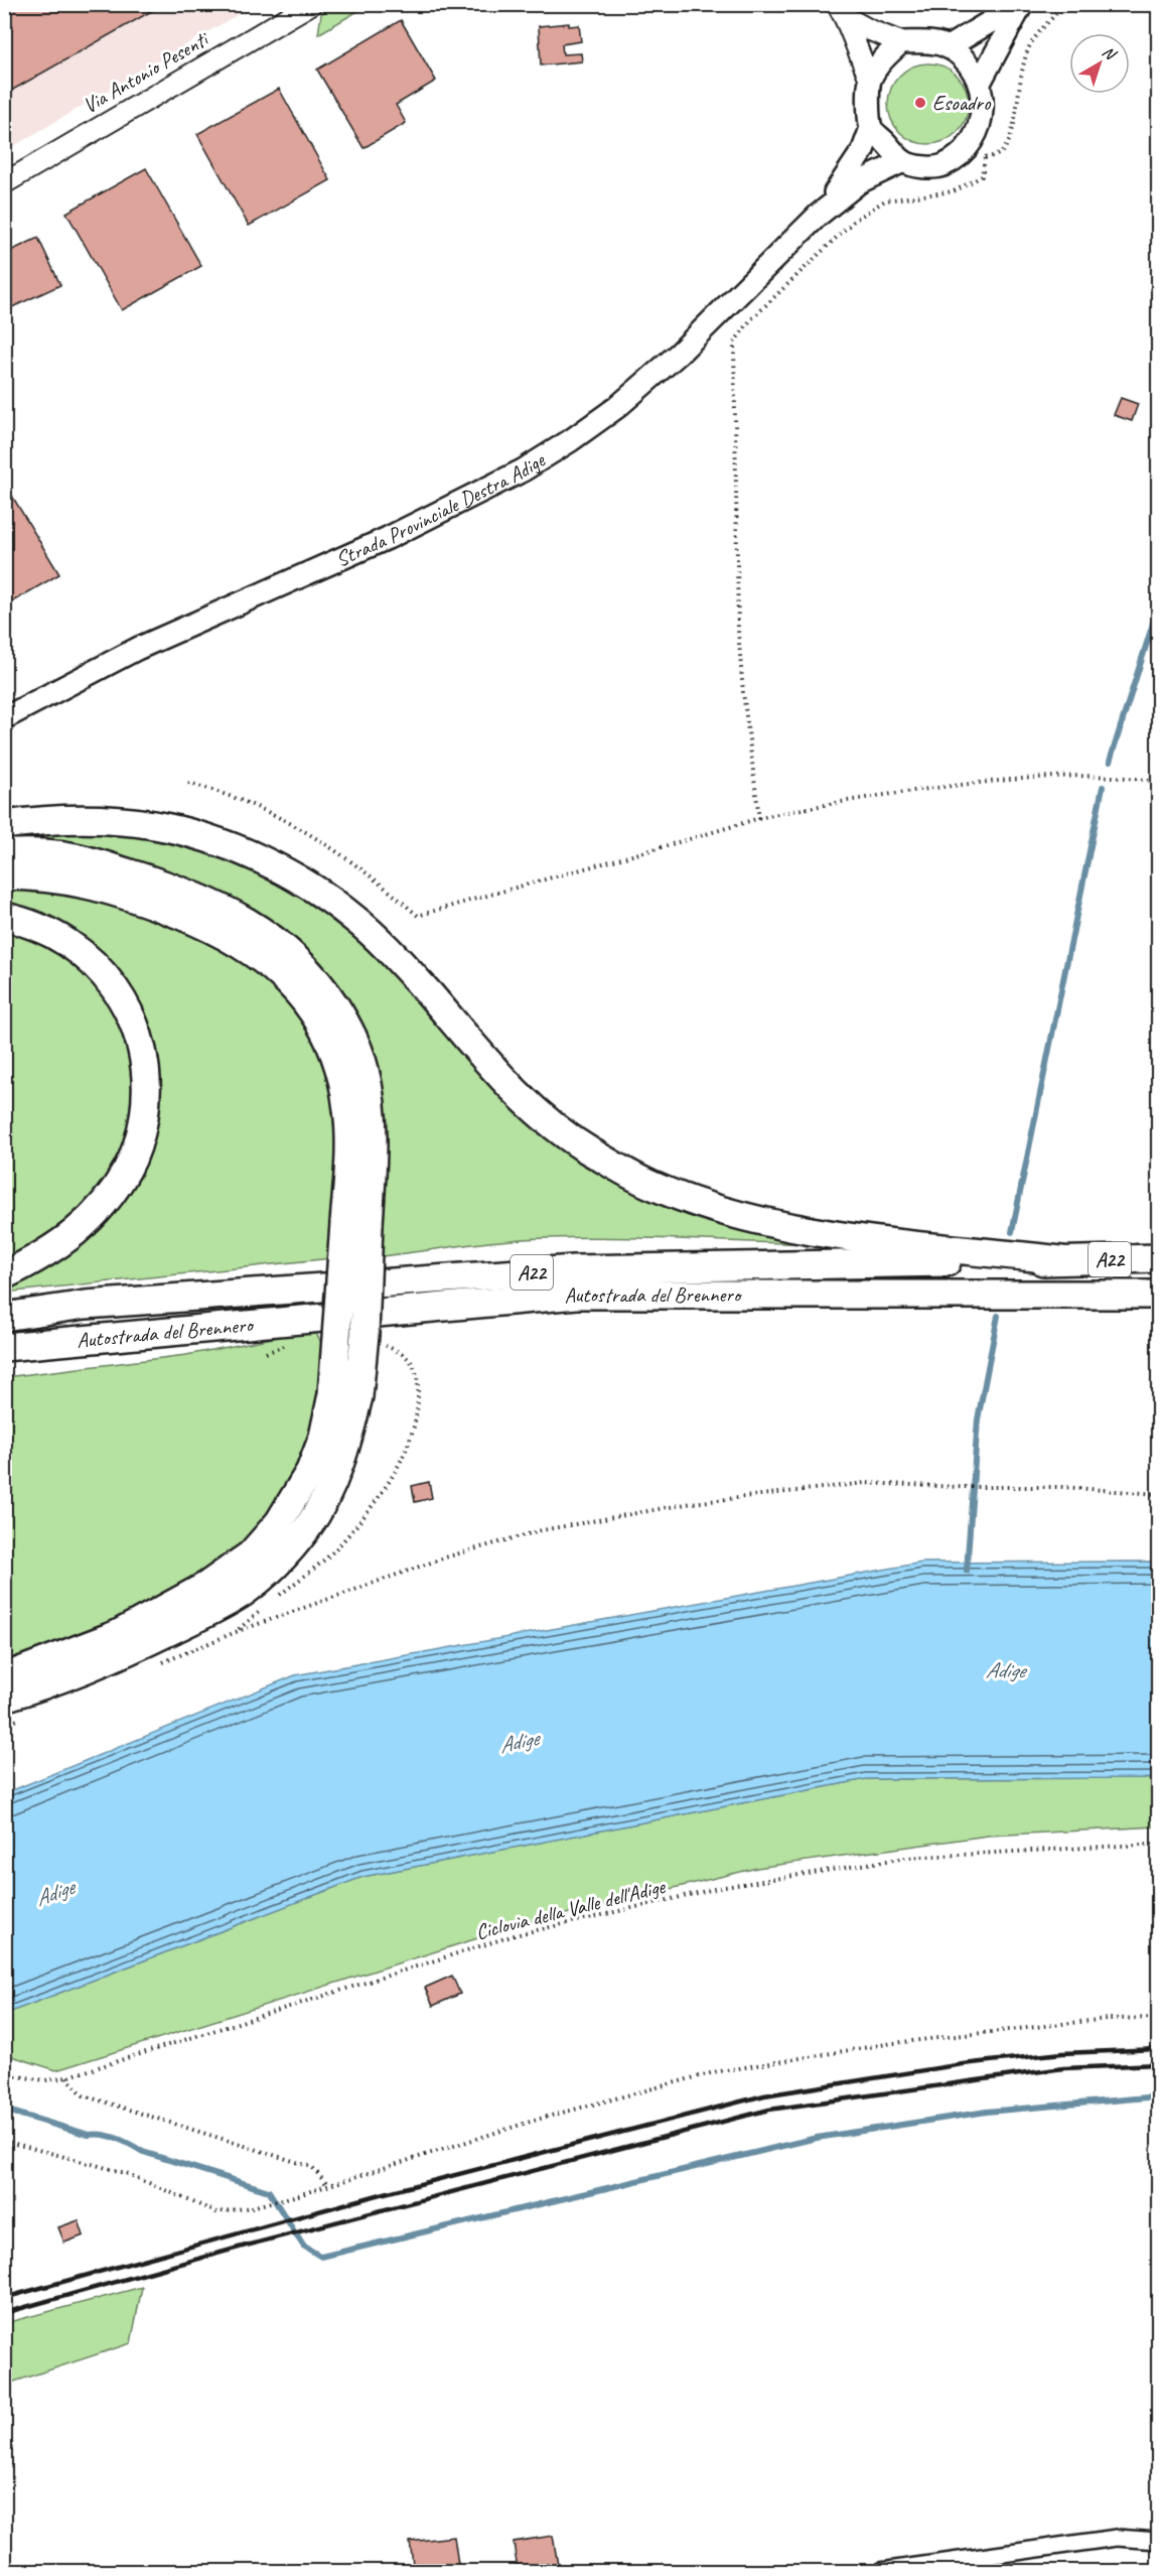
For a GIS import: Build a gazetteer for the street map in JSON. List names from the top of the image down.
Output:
{
  "streets": {
    "highway": ["A22", "Autostrada del Brennero"],
    "main road": ["Strada Provinciale Destra Adige"],
    "street": ["Via Antonio Pesenti"],
    "path": ["Ciclovia della Valle dell'Adige"]
  },
  "water": ["Adige"],
  "places": ["Esoadro"],
  "north": "top right"
}
